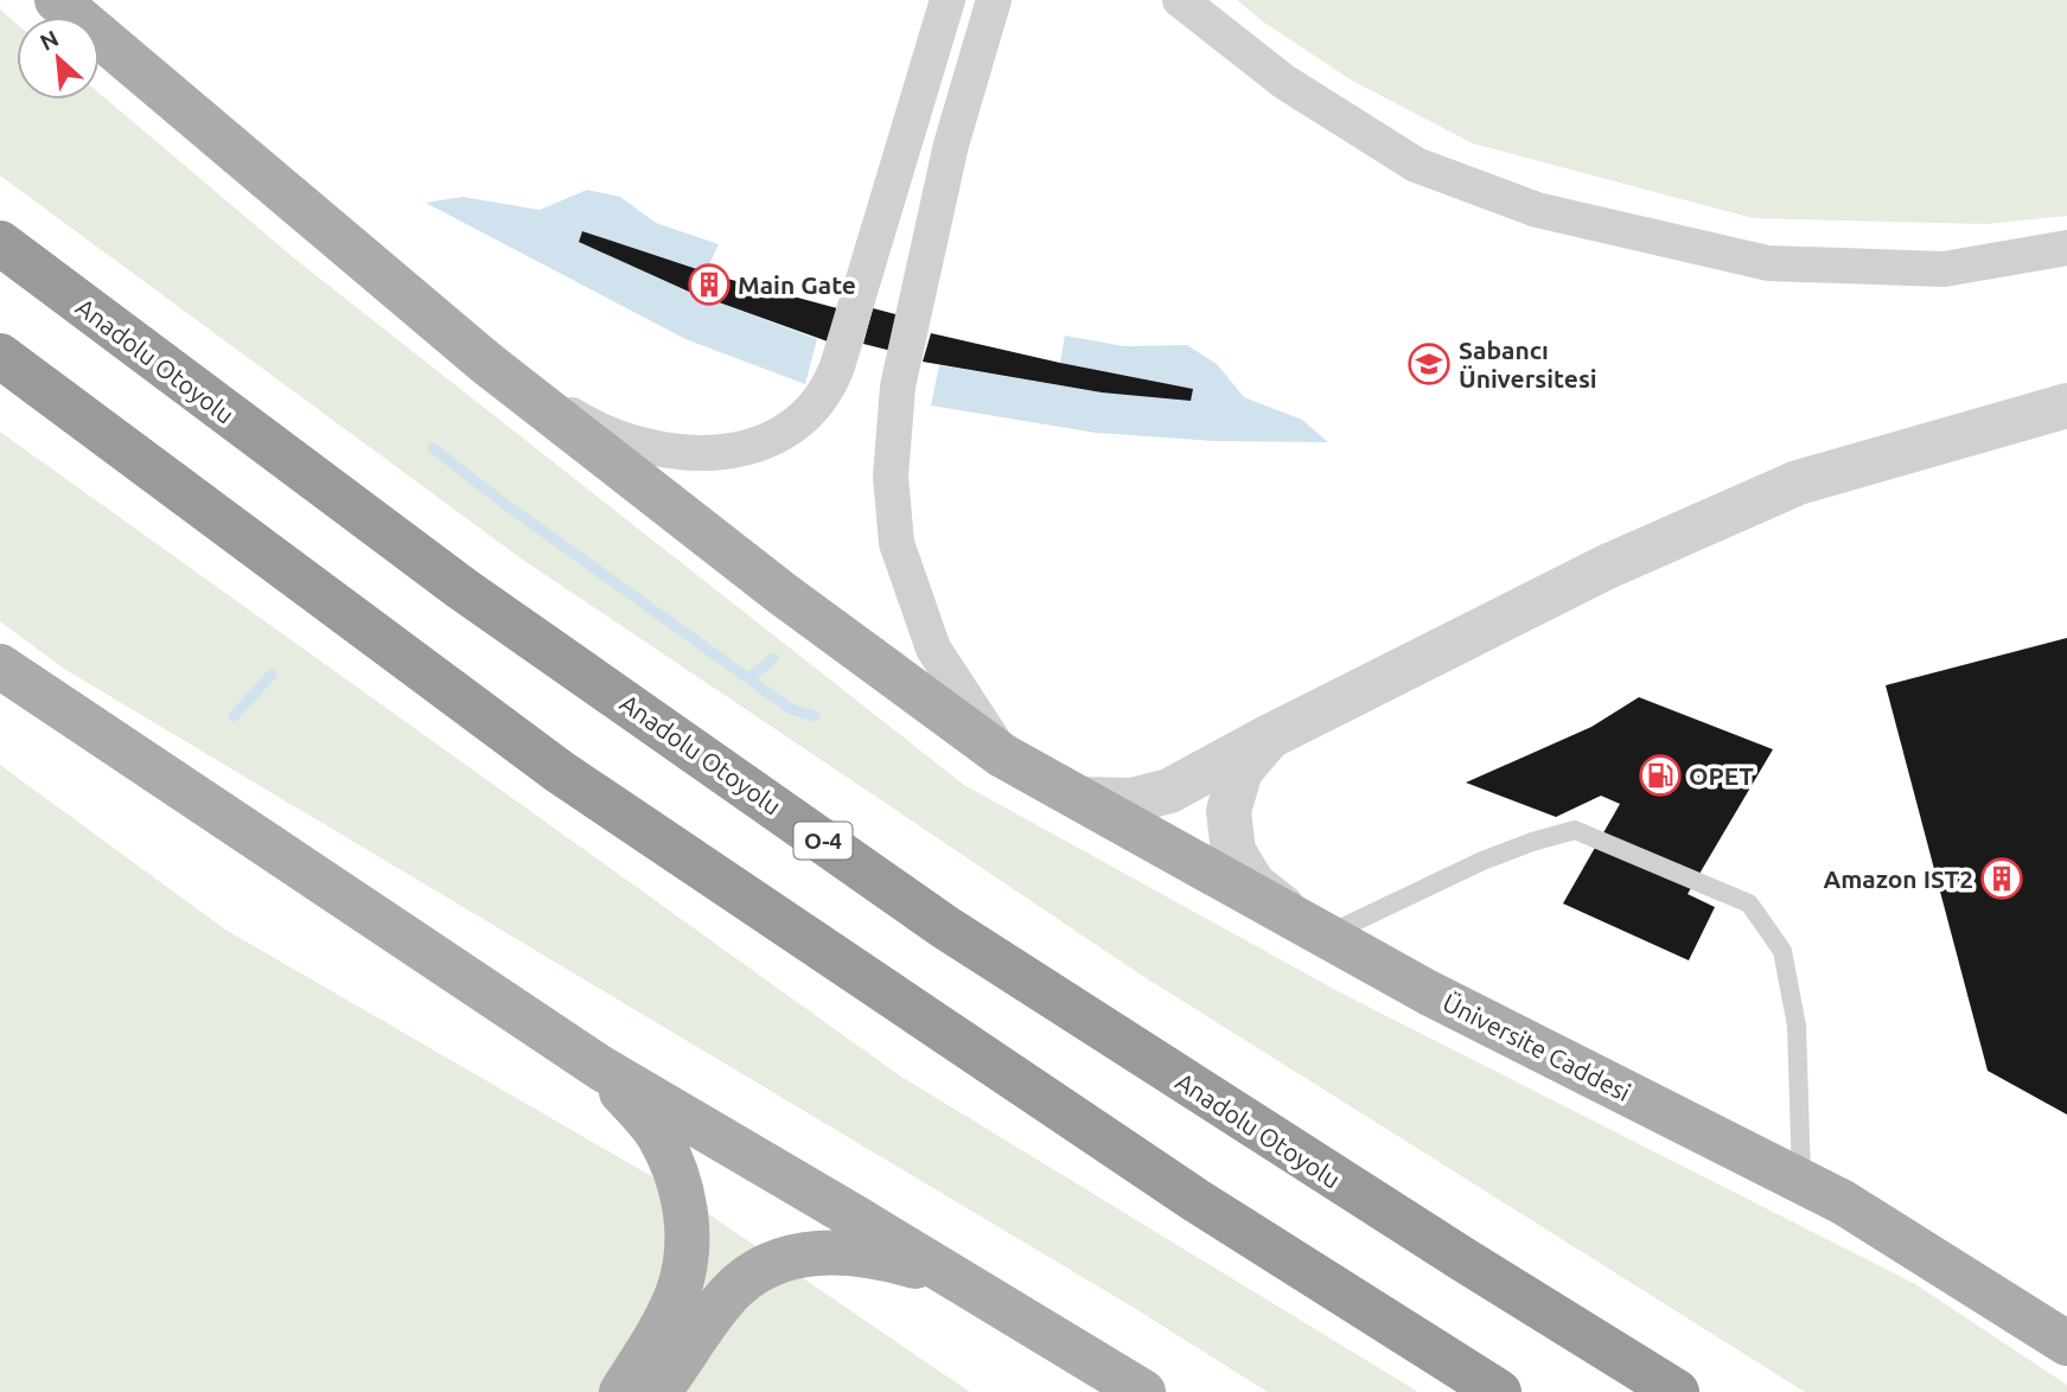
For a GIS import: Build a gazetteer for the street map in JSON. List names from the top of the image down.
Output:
{
  "streets": {
    "highway": ["Anadolu Otoyolu", "O-4"],
    "main road": ["Üniversite Caddesi"]
  },
  "places": {
    "building": ["Main Gate", "Amazon IST2"],
    "school or university": ["Sabancı Üniversitesi"],
    "fuel station": ["OPET"]
  },
  "north": "top left"
}
